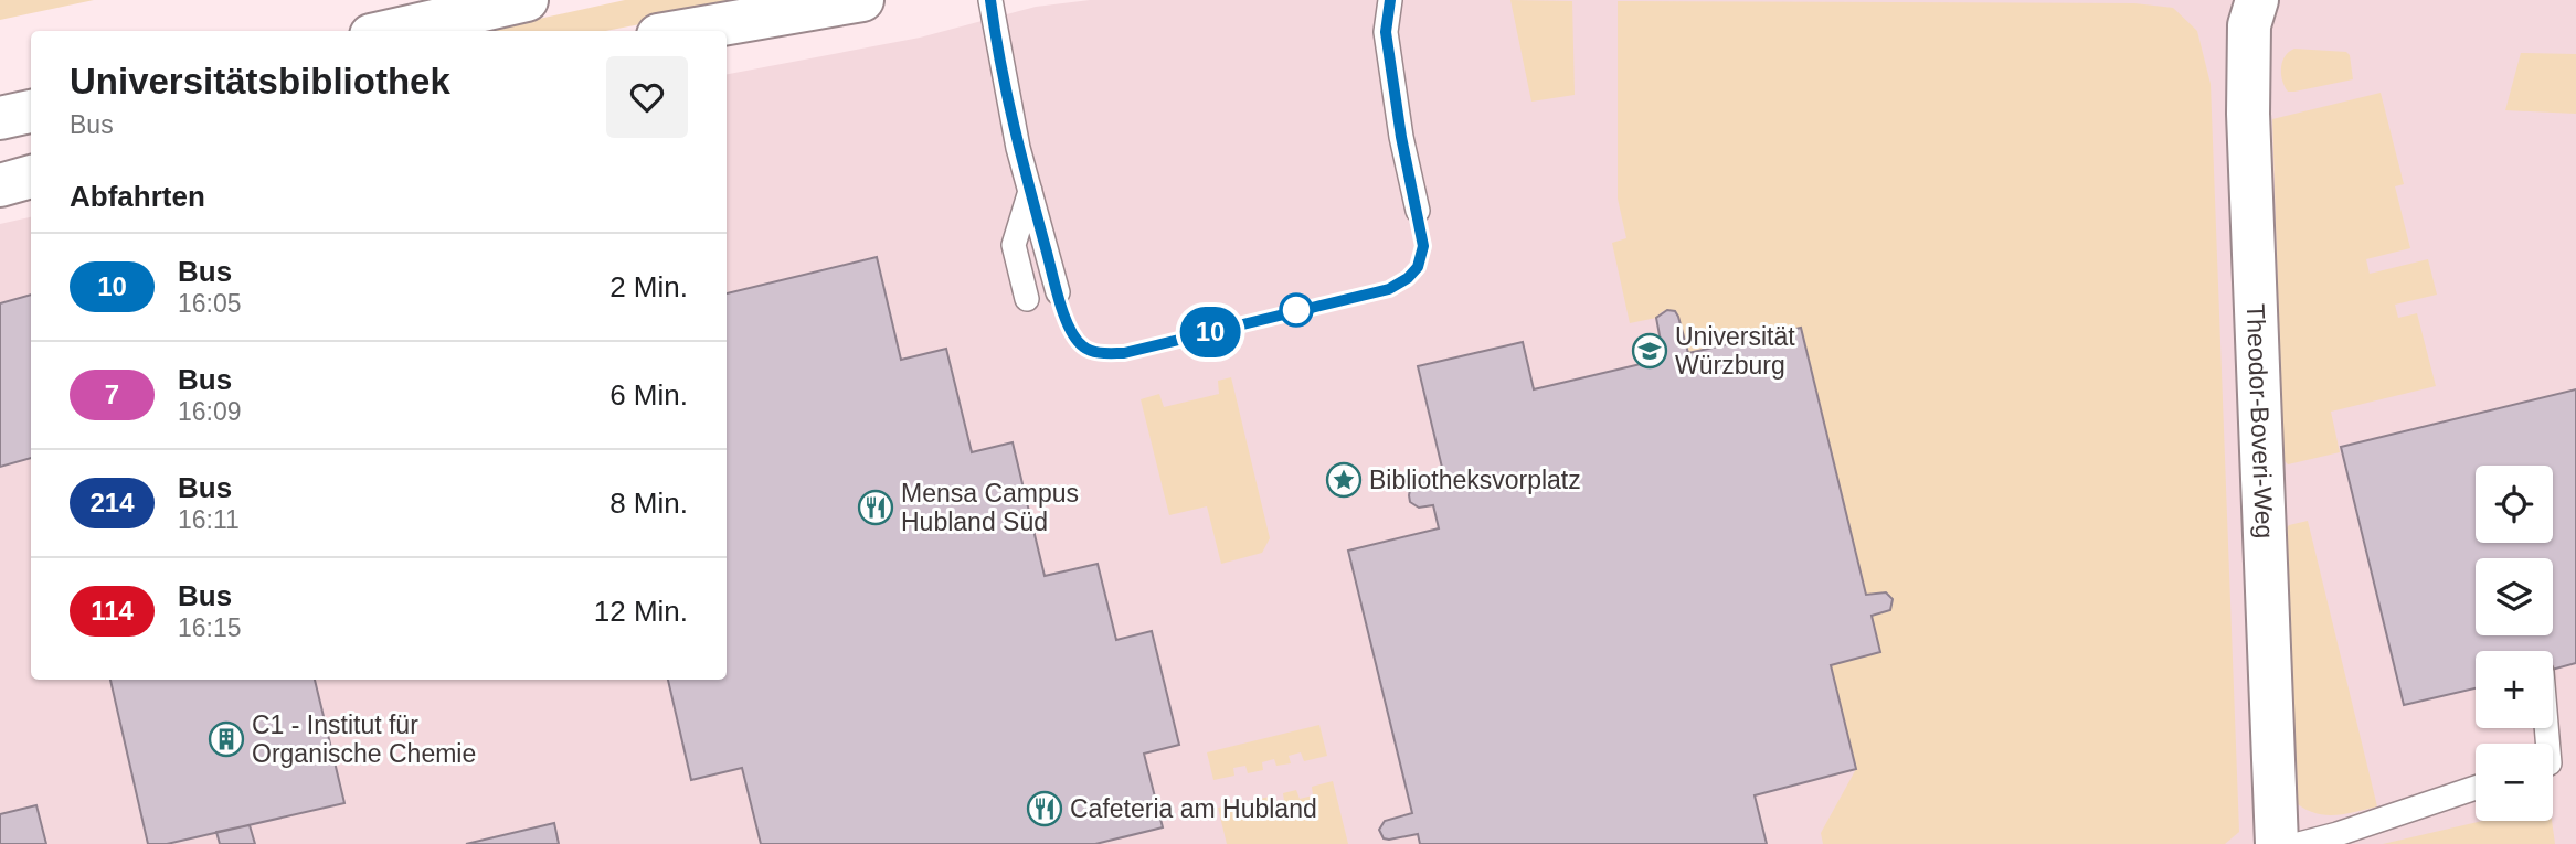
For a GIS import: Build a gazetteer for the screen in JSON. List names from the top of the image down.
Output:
{
  "streets": {
    "street": ["Theodor-Boveri-Weg"]
  },
  "places": {
    "school or university": ["Universität Würzburg"],
    "place": ["Bibliotheksvorplatz"],
    "restaurant": ["Mensa Campus Hubland Süd", "Cafeteria am Hubland"],
    "building": ["C1 - Institut für Organische Chemie"]
  },
  "lines": ["bus line 10"],
  "page": {
    "on_map": "10",
    "heading": [
      ["Universitätsbibliothek", "Bus"],
      "Abfahrten"
    ],
    "list": [
      {
        "mark": "10",
        "name": "Bus",
        "note": "16:05",
        "value": "2 Min."
      },
      {
        "mark": "7",
        "name": "Bus",
        "note": "16:09",
        "value": "6 Min."
      },
      {
        "mark": "214",
        "name": "Bus",
        "note": "16:11",
        "value": "8 Min."
      },
      {
        "mark": "114",
        "name": "Bus",
        "note": "16:15",
        "value": "12 Min."
      }
    ],
    "map_buttons": ["+", "−"]
  }
}
